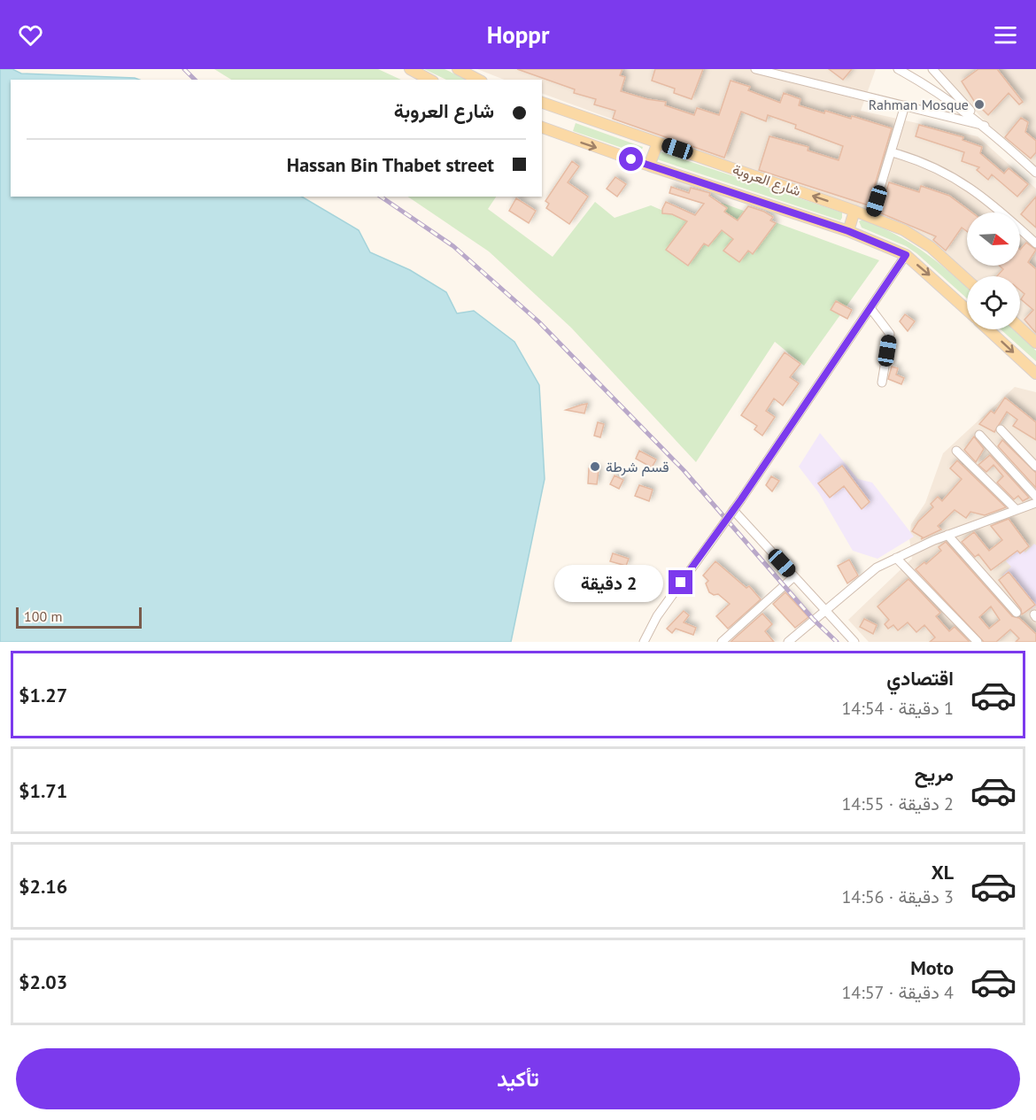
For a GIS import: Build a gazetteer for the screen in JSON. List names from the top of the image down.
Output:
{
  "streets": {
    "main road": ["شارع العروبة"]
  },
  "places": ["Rahman Mosque", "قسم شرطة"],
  "scale_bar": "100 m",
  "north": "right",
  "page": {
    "header": "Hoppr",
    "banner": ["شارع العروبة", "Hassan Bin Thabet street"],
    "bubble": "2 دقيقة",
    "scale": "100 m",
    "list": [
      {
        "name": "اقتصادي",
        "note": "1 دقيقة · 14:54",
        "value": "$1.27"
      },
      {
        "name": "مريح",
        "note": "2 دقيقة · 14:55",
        "value": "$1.71"
      },
      {
        "name": "XL",
        "note": "3 دقيقة · 14:56",
        "value": "$2.16"
      },
      {
        "name": "Moto",
        "note": "4 دقيقة · 14:57",
        "value": "$2.03"
      }
    ],
    "buttons": "تأكيد"
  }
}
